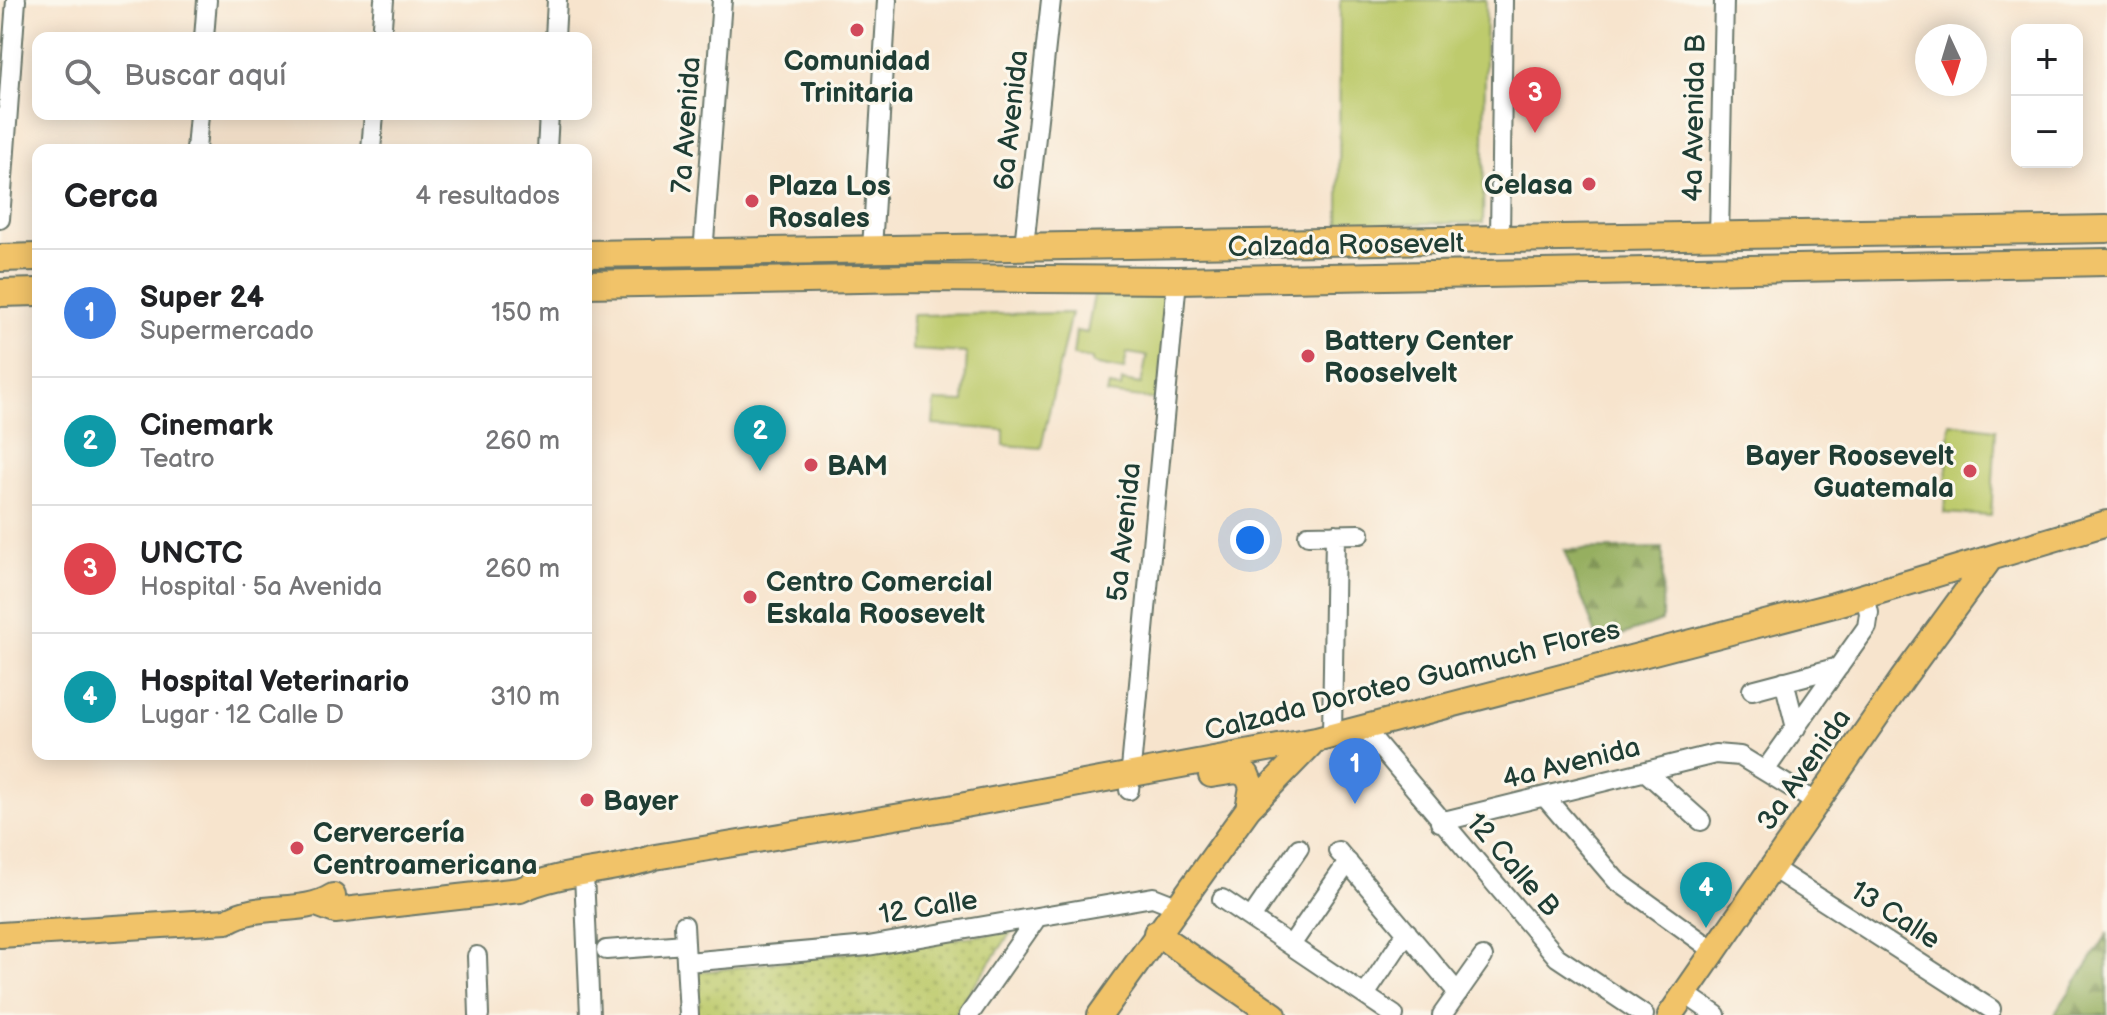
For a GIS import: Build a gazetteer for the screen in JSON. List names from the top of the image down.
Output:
{
  "streets": {
    "highway": ["Calzada Roosevelt"],
    "main road": ["Calzada Doroteo Guamuch Flores", "3a Avenida"],
    "street": [
      "4a Avenida B",
      "6a Avenida",
      "7a Avenida",
      "5a Avenida",
      "4a Avenida",
      "12 Calle B",
      "12 Calle",
      "13 Calle"
    ]
  },
  "crossings": [
    ["4a Avenida B", "Calzada Roosevelt"],
    ["6a Avenida", "Calzada Roosevelt"],
    ["7a Avenida", "Calzada Roosevelt"],
    ["Calzada Roosevelt", "5a Avenida"],
    ["5a Avenida", "Calzada Doroteo Guamuch Flores"],
    ["Calzada Doroteo Guamuch Flores", "3a Avenida"],
    ["Calzada Doroteo Guamuch Flores", "12 Calle B"],
    ["4a Avenida", "12 Calle B"],
    ["3a Avenida", "13 Calle"]
  ],
  "places": [
    "Comunidad Trinitaria",
    "Celasa",
    "Plaza Los Rosales",
    "Battery Center Rooselvelt",
    "BAM",
    "Bayer Roosevelt Guatemala",
    "Centro Comercial Eskala Roosevelt",
    "Bayer",
    "Cervercería Centroamericana"
  ],
  "north": "bottom",
  "page": {
    "map_buttons": ["+", "−"],
    "search": "Buscar aquí",
    "pins": [
      "3",
      "2",
      "1",
      "4"
    ],
    "heading": ["Cerca", "4 resultados"],
    "list": [
      {
        "mark": "1",
        "name": "Super 24",
        "note": "Supermercado",
        "value": "150 m"
      },
      {
        "mark": "2",
        "name": "Cinemark",
        "note": "Teatro",
        "value": "260 m"
      },
      {
        "mark": "3",
        "name": "UNCTC",
        "note": "Hospital · 5a Avenida",
        "value": "260 m"
      },
      {
        "mark": "4",
        "name": "Hospital Veterinario",
        "note": "Lugar · 12 Calle D",
        "value": "310 m"
      }
    ]
  }
}
